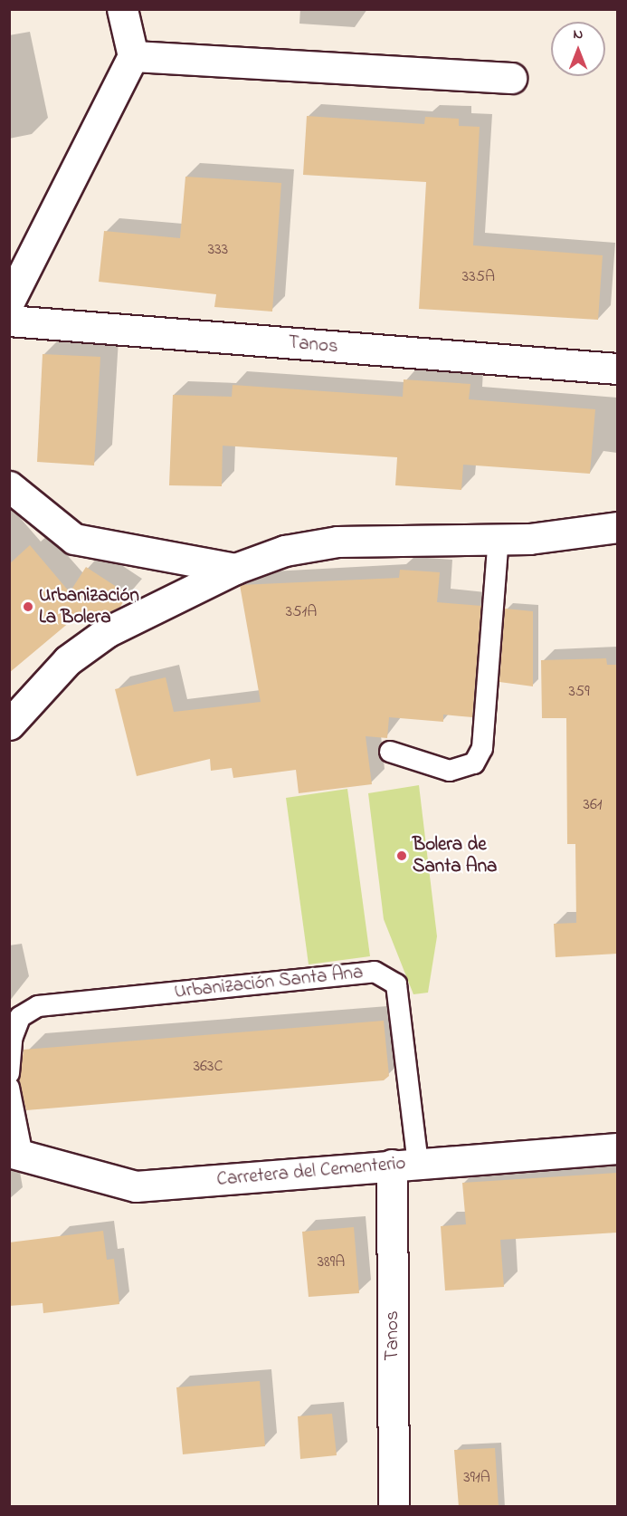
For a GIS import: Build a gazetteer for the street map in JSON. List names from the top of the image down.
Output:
{
  "streets": {
    "street": ["Tanos", "Carretera del Cementerio"],
    "lane": ["Urbanización Santa Ana"]
  },
  "crossings": [
    ["Tanos", "Urbanización Santa Ana"],
    ["Tanos", "Carretera del Cementerio"],
    ["Urbanización Santa Ana", "Carretera del Cementerio"]
  ],
  "places": ["Urbanización La Bolera", "Bolera de Santa Ana"],
  "house_numbers": [
    "333",
    "335A",
    "351A",
    "359",
    "361",
    "363C",
    "389A",
    "391A"
  ],
  "north": "top"
}
